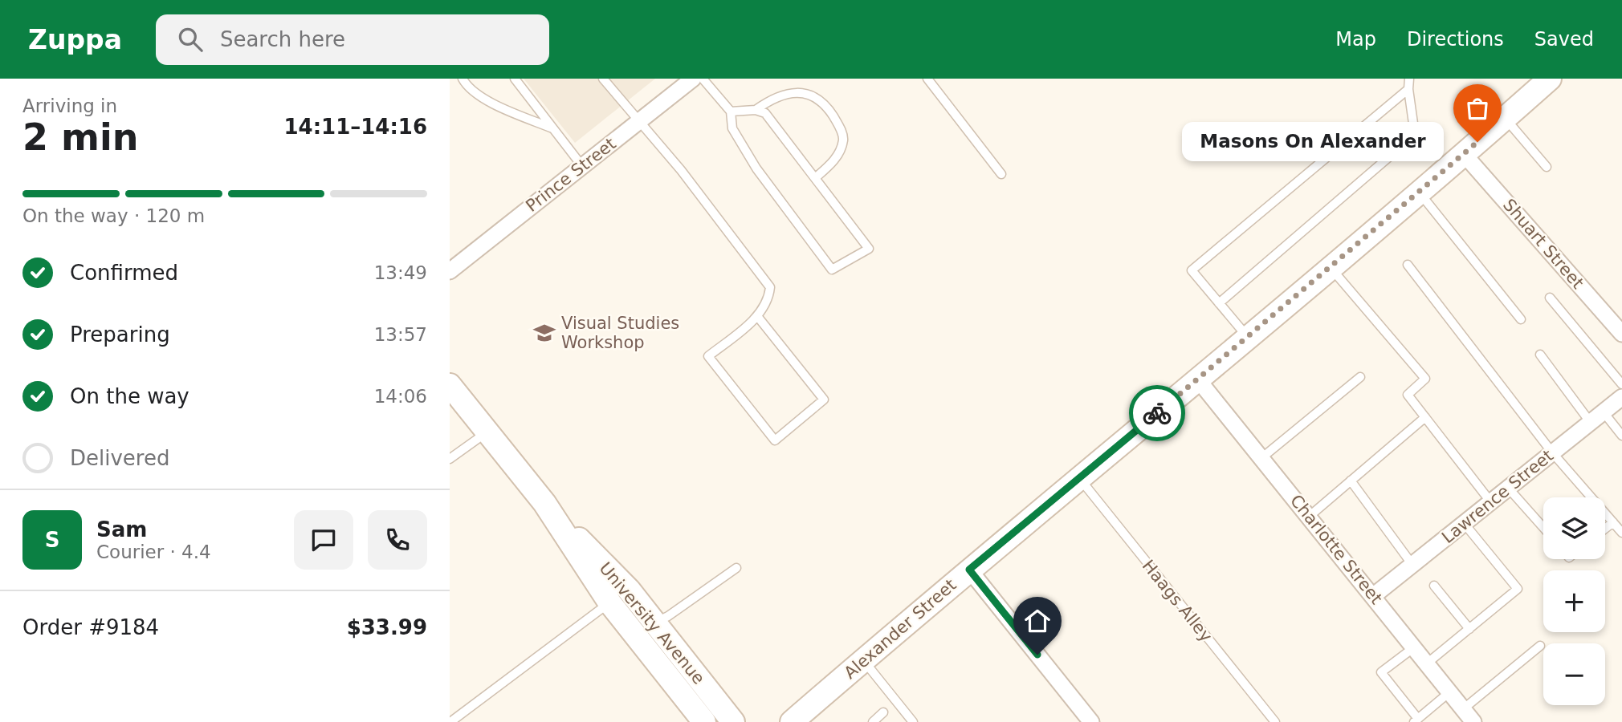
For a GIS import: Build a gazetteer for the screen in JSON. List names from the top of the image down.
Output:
{
  "streets": {
    "street": [
      "Prince Street",
      "Shuart Street",
      "Lawrence Street",
      "Charlotte Street",
      "University Avenue",
      "Alexander Street"
    ],
    "lane": ["Haags Alley"]
  },
  "crossings": [
    ["Shuart Street", "Alexander Street"],
    ["Lawrence Street", "Charlotte Street"],
    ["Charlotte Street", "Alexander Street"],
    ["Haags Alley", "Alexander Street"]
  ],
  "places": {
    "other": ["Masons On Alexander"],
    "school or university": ["Visual Studies Workshop"]
  },
  "page": {
    "header": "Zuppa",
    "search": "Search here",
    "nav": ["Map", "Directions", "Saved"],
    "heading": ["2 min", "Arriving in", "14:11–14:16"],
    "panel": [
      "Sam",
      "Courier · 4.4",
      "Order #9184",
      "$33.99"
    ],
    "bubble": "Masons On Alexander",
    "bar": "On the way · 120 m",
    "list": [
      ["Confirmed", "13:49"],
      ["Preparing", "13:57"],
      ["On the way", "14:06"],
      "Delivered"
    ],
    "map_buttons": ["+", "−"],
    "round": "S"
  }
}
